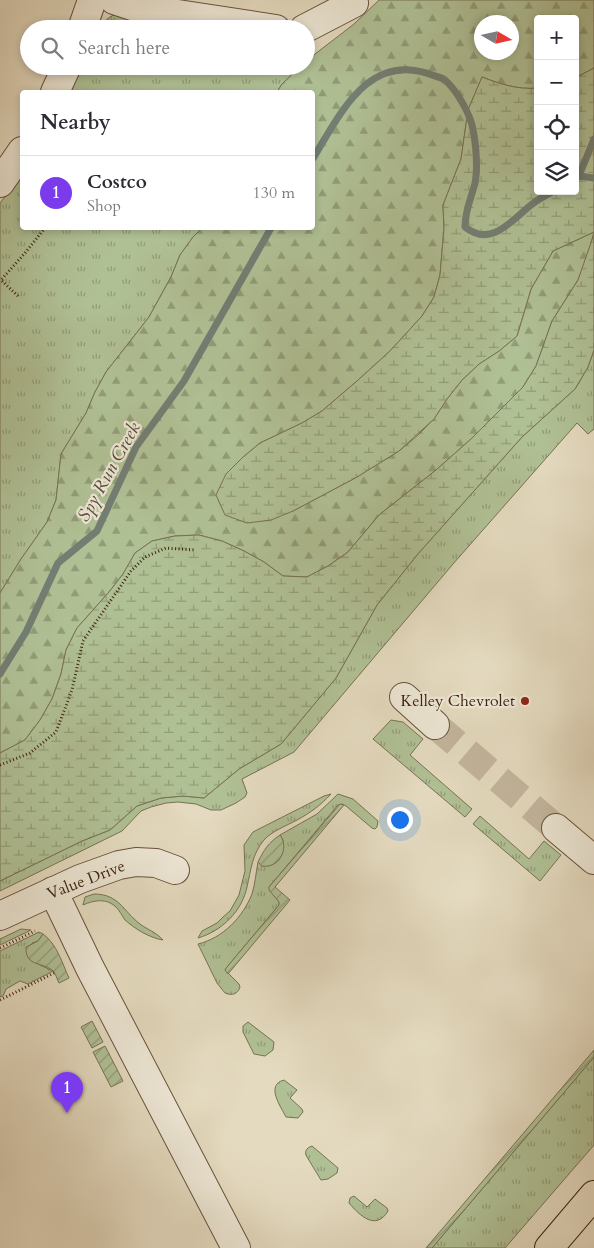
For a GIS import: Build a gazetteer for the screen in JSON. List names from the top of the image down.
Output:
{
  "streets": {
    "street": ["Value Drive"]
  },
  "water": ["Spy Run Creek"],
  "places": ["Kelley Chevrolet"],
  "north": "right",
  "page": {
    "map_buttons": ["+", "−"],
    "search": "Search here",
    "heading": "Nearby",
    "list": [
      {
        "mark": "1",
        "name": "Costco",
        "note": "Shop",
        "value": "130 m"
      }
    ],
    "pins": "1"
  }
}
